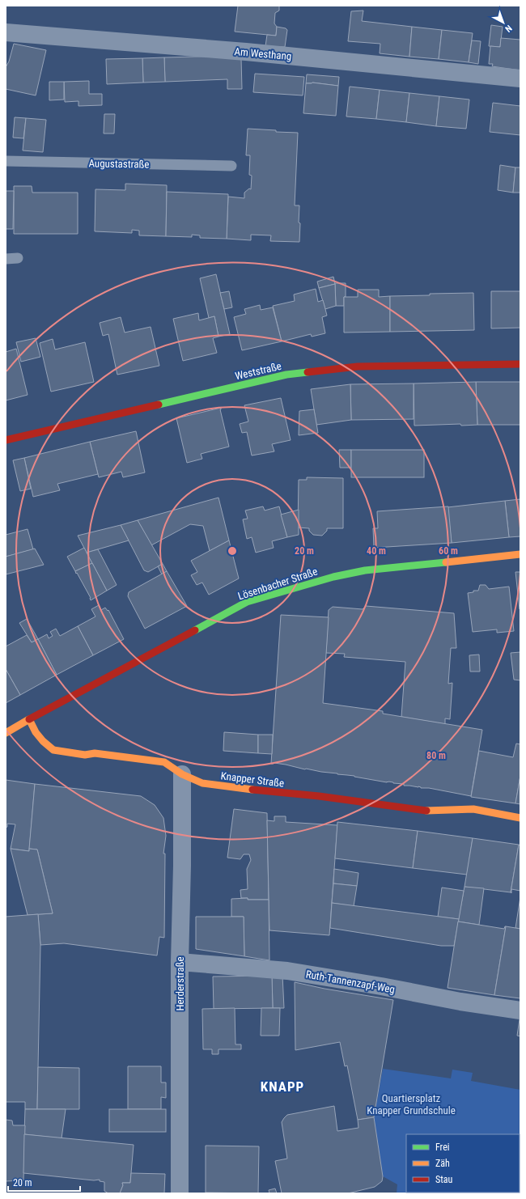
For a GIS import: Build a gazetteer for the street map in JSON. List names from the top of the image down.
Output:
{
  "streets": {
    "street": [
      "Am Westhang",
      "Weststraße",
      "Lösenbacher Straße",
      "Knapper Straße",
      "Ruth-Tannenzapf-Weg",
      "Herderstraße"
    ],
    "lane": ["Augustastraße"]
  },
  "crossings": [
    ["Lösenbacher Straße", "Knapper Straße"],
    ["Knapper Straße", "Herderstraße"],
    ["Ruth-Tannenzapf-Weg", "Herderstraße"]
  ],
  "districts": ["KNAPP"],
  "parks": ["Quartiersplatz Knapper Grundschule"],
  "legend": ["Frei", "Zäh", "Stau"],
  "scale_bar": "20 m",
  "north": "bottom right",
  "rings": [
    "20 m",
    "40 m",
    "60 m",
    "80 m"
  ]
}
